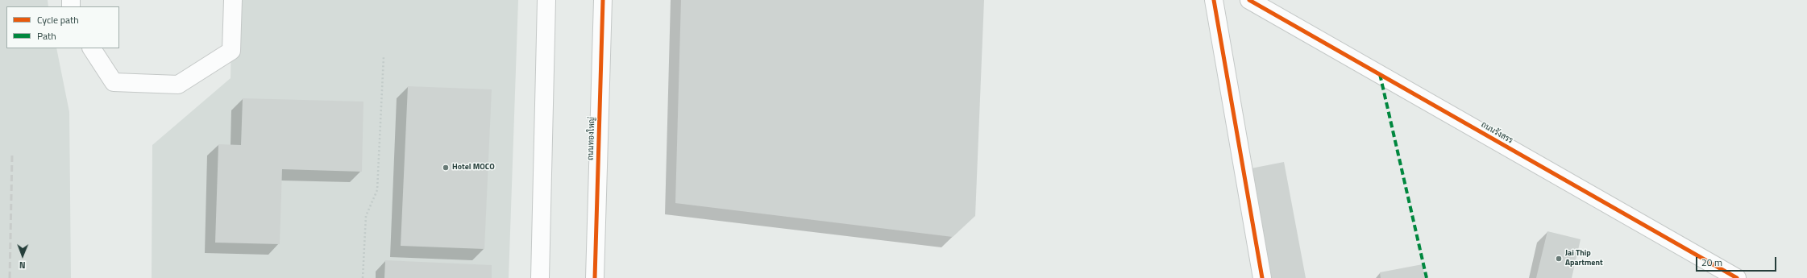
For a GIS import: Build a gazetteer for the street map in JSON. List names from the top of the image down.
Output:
{
  "streets": {
    "street": ["ถนนรังสรร", "ถนนทองใหญ่"]
  },
  "places": ["Hotel MOCO", "Jai Thip Apartment"],
  "legend": ["Cycle path", "Path"],
  "scale_bar": "20 m",
  "north": "bottom"
}
